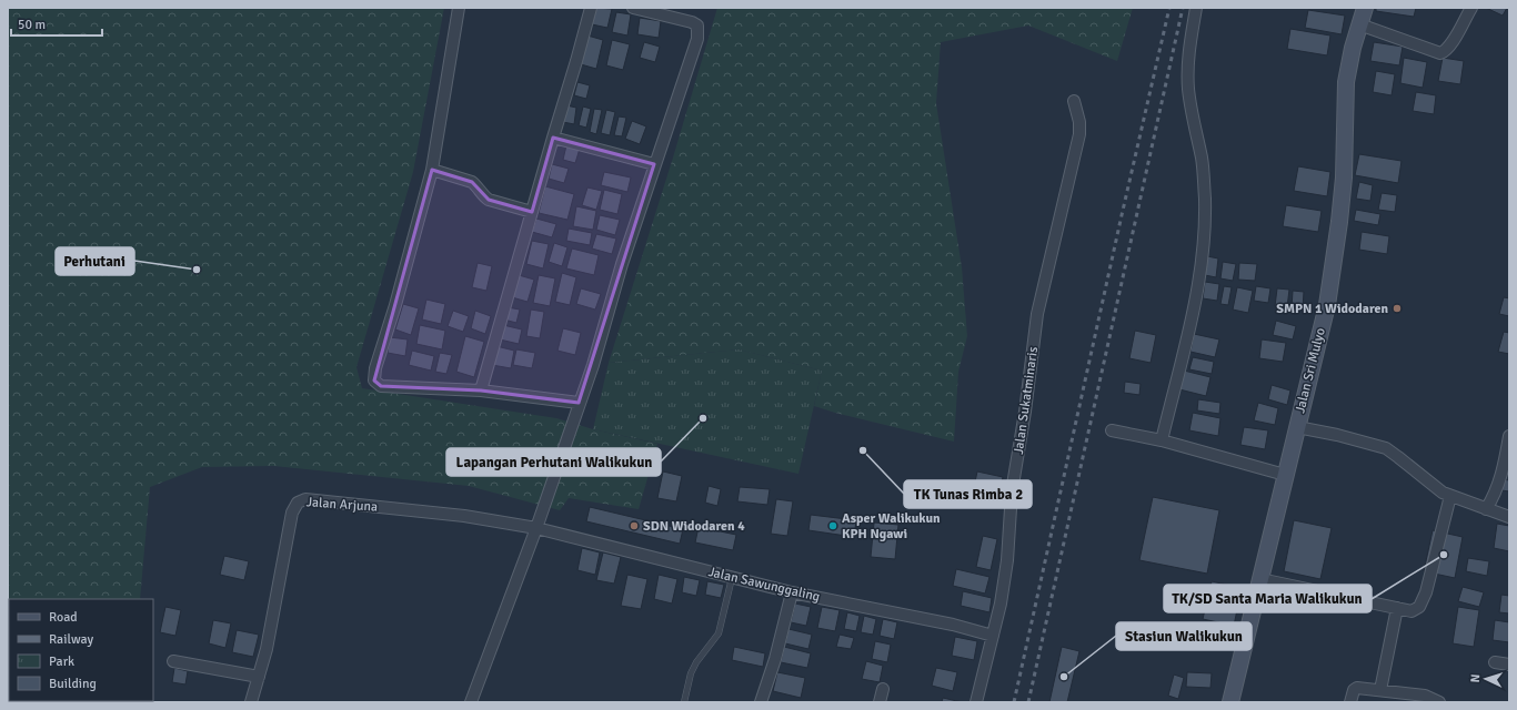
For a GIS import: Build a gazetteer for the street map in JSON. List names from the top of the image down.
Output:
{
  "streets": {
    "main road": ["Jalan Sri Mulyo"],
    "street": ["Jalan Sukatminaris", "Jalan Arjuna", "Jalan Sawunggaling"]
  },
  "crossings": [
    ["Jalan Sukatminaris", "Jalan Sawunggaling"],
    ["Jalan Arjuna", "Jalan Sawunggaling"]
  ],
  "places": [
    "Perhutani",
    "SMPN 1 Widodaren",
    "Lapangan Perhutani Walikukun",
    "TK Tunas Rimba 2",
    "SDN Widodaren 4",
    "Asper Walikukun KPH Ngawi",
    "TK/SD Santa Maria Walikukun",
    "Stasiun Walikukun"
  ],
  "legend": [
    "Road",
    "Railway",
    "Park",
    "Building"
  ],
  "scale_bar": "50 m",
  "north": "left"
}
